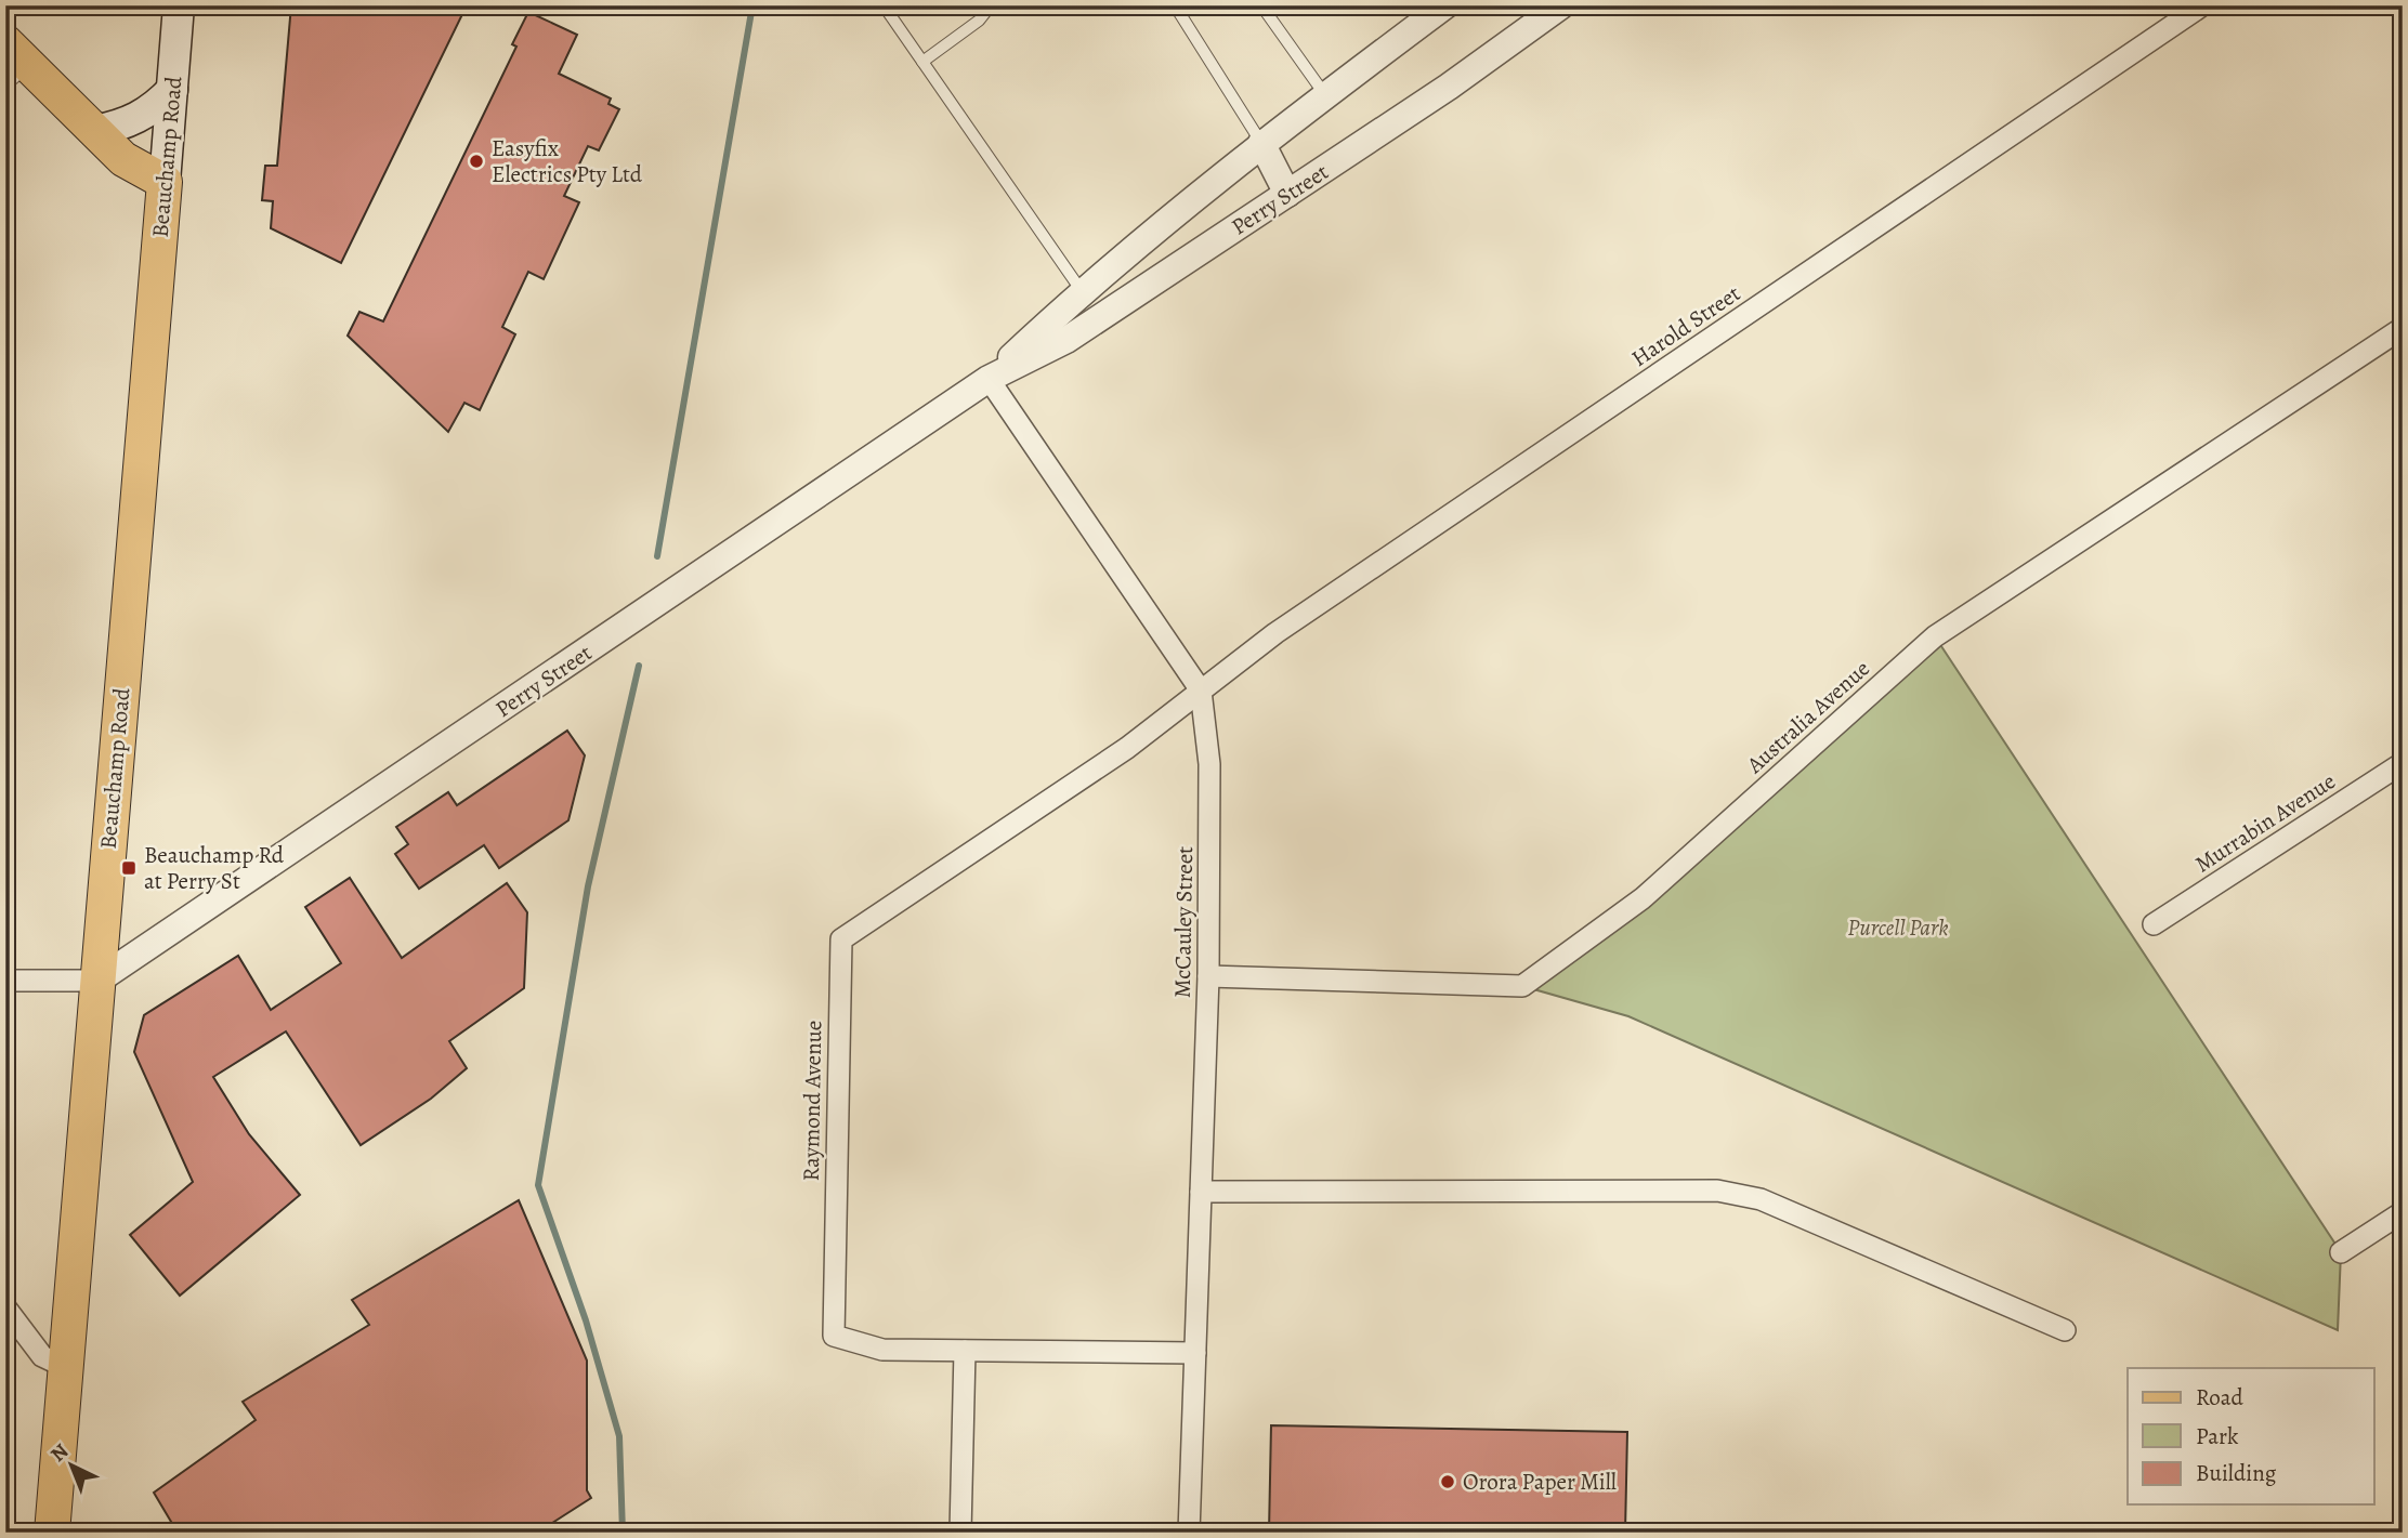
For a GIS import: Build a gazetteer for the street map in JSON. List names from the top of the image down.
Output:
{
  "streets": {
    "main road": ["Beauchamp Road"],
    "street": [
      "Perry Street",
      "Harold Street",
      "Australia Avenue",
      "Murrabin Avenue",
      "McCauley Street",
      "Raymond Avenue"
    ]
  },
  "crossings": [
    ["Beauchamp Road", "Perry Street"],
    ["Perry Street", "McCauley Street"],
    ["Harold Street", "McCauley Street"],
    ["Harold Street", "Raymond Avenue"],
    ["Australia Avenue", "McCauley Street"],
    ["McCauley Street", "Raymond Avenue"]
  ],
  "parks": ["Purcell Park"],
  "places": {
    "other": ["Easyfix Electrics Pty Ltd", "Orora Paper Mill"],
    "transit": ["Beauchamp Rd at Perry St"]
  },
  "legend": ["Road", "Park", "Building"],
  "north": "top left"
}
